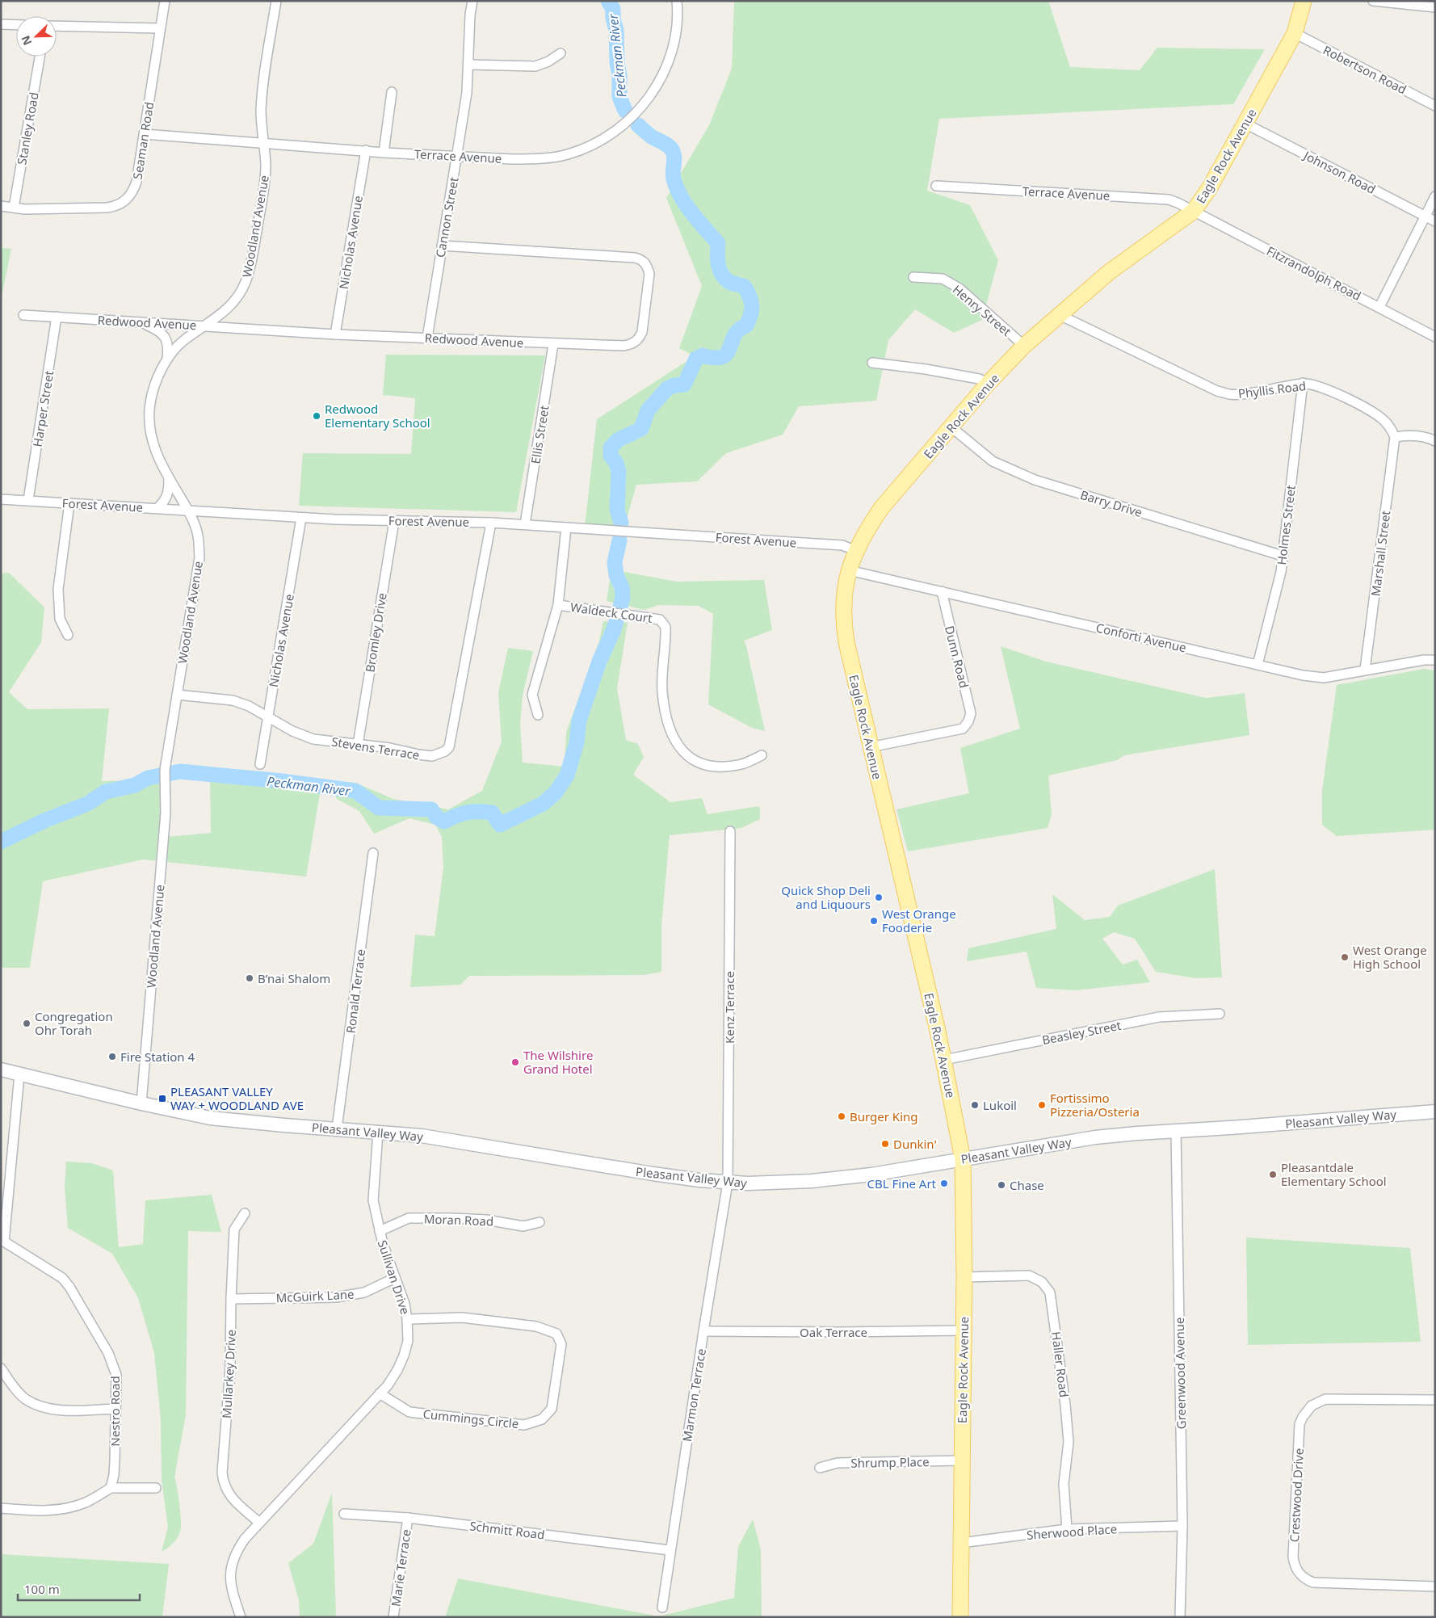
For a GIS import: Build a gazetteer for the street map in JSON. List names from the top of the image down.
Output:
{
  "streets": {
    "main road": ["Eagle Rock Avenue", "Pleasant Valley Way"],
    "street": [
      "Robertson Road",
      "Stanley Road",
      "Seaman Road",
      "Terrace Avenue",
      "Johnson Road",
      "Cannon Street",
      "Woodland Avenue",
      "Nicholas Avenue",
      "Fitzrandolph Road",
      "Henry Street",
      "Redwood Avenue",
      "Phyllis Road",
      "Harper Street",
      "Ellis Street",
      "Barry Drive",
      "Forest Avenue",
      "Holmes Street",
      "Marshall Street",
      "Waldeck Court",
      "Bromley Drive",
      "Conforti Avenue",
      "Dunn Road",
      "Stevens Terrace",
      "Ronald Terrace",
      "Kenz Terrace",
      "Beasley Street",
      "Moran Road",
      "Sullivan Drive",
      "McGuirk Lane",
      "Oak Terrace",
      "Haller Road",
      "Greenwood Avenue",
      "Mullarkey Drive",
      "Marmon Terrace",
      "Nestro Road",
      "Cummings Circle",
      "Shrump Place",
      "Crestwood Drive",
      "Schmitt Road",
      "Sherwood Place",
      "Marie Terrace"
    ]
  },
  "crossings": [
    ["Robertson Road", "Eagle Rock Avenue"],
    ["Stanley Road", "Seaman Road"],
    ["Seaman Road", "Terrace Avenue"],
    ["Terrace Avenue", "Eagle Rock Avenue"],
    ["Terrace Avenue", "Cannon Street"],
    ["Terrace Avenue", "Woodland Avenue"],
    ["Terrace Avenue", "Nicholas Avenue"],
    ["Terrace Avenue", "Fitzrandolph Road"],
    ["Eagle Rock Avenue", "Johnson Road"],
    ["Eagle Rock Avenue", "Fitzrandolph Road"],
    ["Eagle Rock Avenue", "Henry Street"],
    ["Eagle Rock Avenue", "Phyllis Road"],
    ["Eagle Rock Avenue", "Barry Drive"],
    ["Eagle Rock Avenue", "Forest Avenue"],
    ["Eagle Rock Avenue", "Conforti Avenue"],
    ["Eagle Rock Avenue", "Dunn Road"],
    ["Eagle Rock Avenue", "Beasley Street"],
    ["Eagle Rock Avenue", "Pleasant Valley Way"],
    ["Eagle Rock Avenue", "Oak Terrace"],
    ["Eagle Rock Avenue", "Haller Road"],
    ["Eagle Rock Avenue", "Shrump Place"],
    ["Eagle Rock Avenue", "Sherwood Place"],
    ["Cannon Street", "Redwood Avenue"],
    ["Woodland Avenue", "Redwood Avenue"],
    ["Woodland Avenue", "Forest Avenue"],
    ["Woodland Avenue", "Stevens Terrace"],
    ["Woodland Avenue", "Pleasant Valley Way"],
    ["Nicholas Avenue", "Redwood Avenue"],
    ["Nicholas Avenue", "Forest Avenue"],
    ["Nicholas Avenue", "Stevens Terrace"],
    ["Redwood Avenue", "Harper Street"],
    ["Redwood Avenue", "Ellis Street"],
    ["Phyllis Road", "Holmes Street"],
    ["Phyllis Road", "Marshall Street"],
    ["Harper Street", "Forest Avenue"],
    ["Ellis Street", "Forest Avenue"],
    ["Barry Drive", "Holmes Street"],
    ["Forest Avenue", "Bromley Drive"],
    ["Forest Avenue", "Stevens Terrace"],
    ["Holmes Street", "Conforti Avenue"],
    ["Marshall Street", "Conforti Avenue"],
    ["Bromley Drive", "Stevens Terrace"],
    ["Conforti Avenue", "Dunn Road"],
    ["Ronald Terrace", "Pleasant Valley Way"],
    ["Kenz Terrace", "Pleasant Valley Way"],
    ["Kenz Terrace", "Marmon Terrace"],
    ["Pleasant Valley Way", "Sullivan Drive"],
    ["Pleasant Valley Way", "Greenwood Avenue"],
    ["Pleasant Valley Way", "Marmon Terrace"],
    ["Pleasant Valley Way", "Nestro Road"],
    ["Moran Road", "Sullivan Drive"],
    ["Sullivan Drive", "McGuirk Lane"],
    ["Sullivan Drive", "Mullarkey Drive"],
    ["Sullivan Drive", "Cummings Circle"],
    ["McGuirk Lane", "Mullarkey Drive"],
    ["Oak Terrace", "Marmon Terrace"],
    ["Haller Road", "Sherwood Place"],
    ["Greenwood Avenue", "Sherwood Place"],
    ["Marmon Terrace", "Schmitt Road"],
    ["Schmitt Road", "Marie Terrace"]
  ],
  "water": ["Peckman River"],
  "places": {
    "other": [
      "Redwood Elementary School",
      "Quick Shop Deli and Liquours",
      "West Orange Fooderie",
      "West Orange High School",
      "B’nai Shalom",
      "Congregation Ohr Torah",
      "Fire Station 4",
      "The Wilshire Grand Hotel",
      "Lukoil",
      "Fortissimo Pizzeria/Osteria",
      "Burger King",
      "Dunkin'",
      "Pleasantdale Elementary School",
      "CBL Fine Art",
      "Chase"
    ],
    "transit": ["PLEASANT VALLEY WAY + WOODLAND AVE"]
  },
  "scale_bar": "100 m",
  "north": "bottom left"
}
